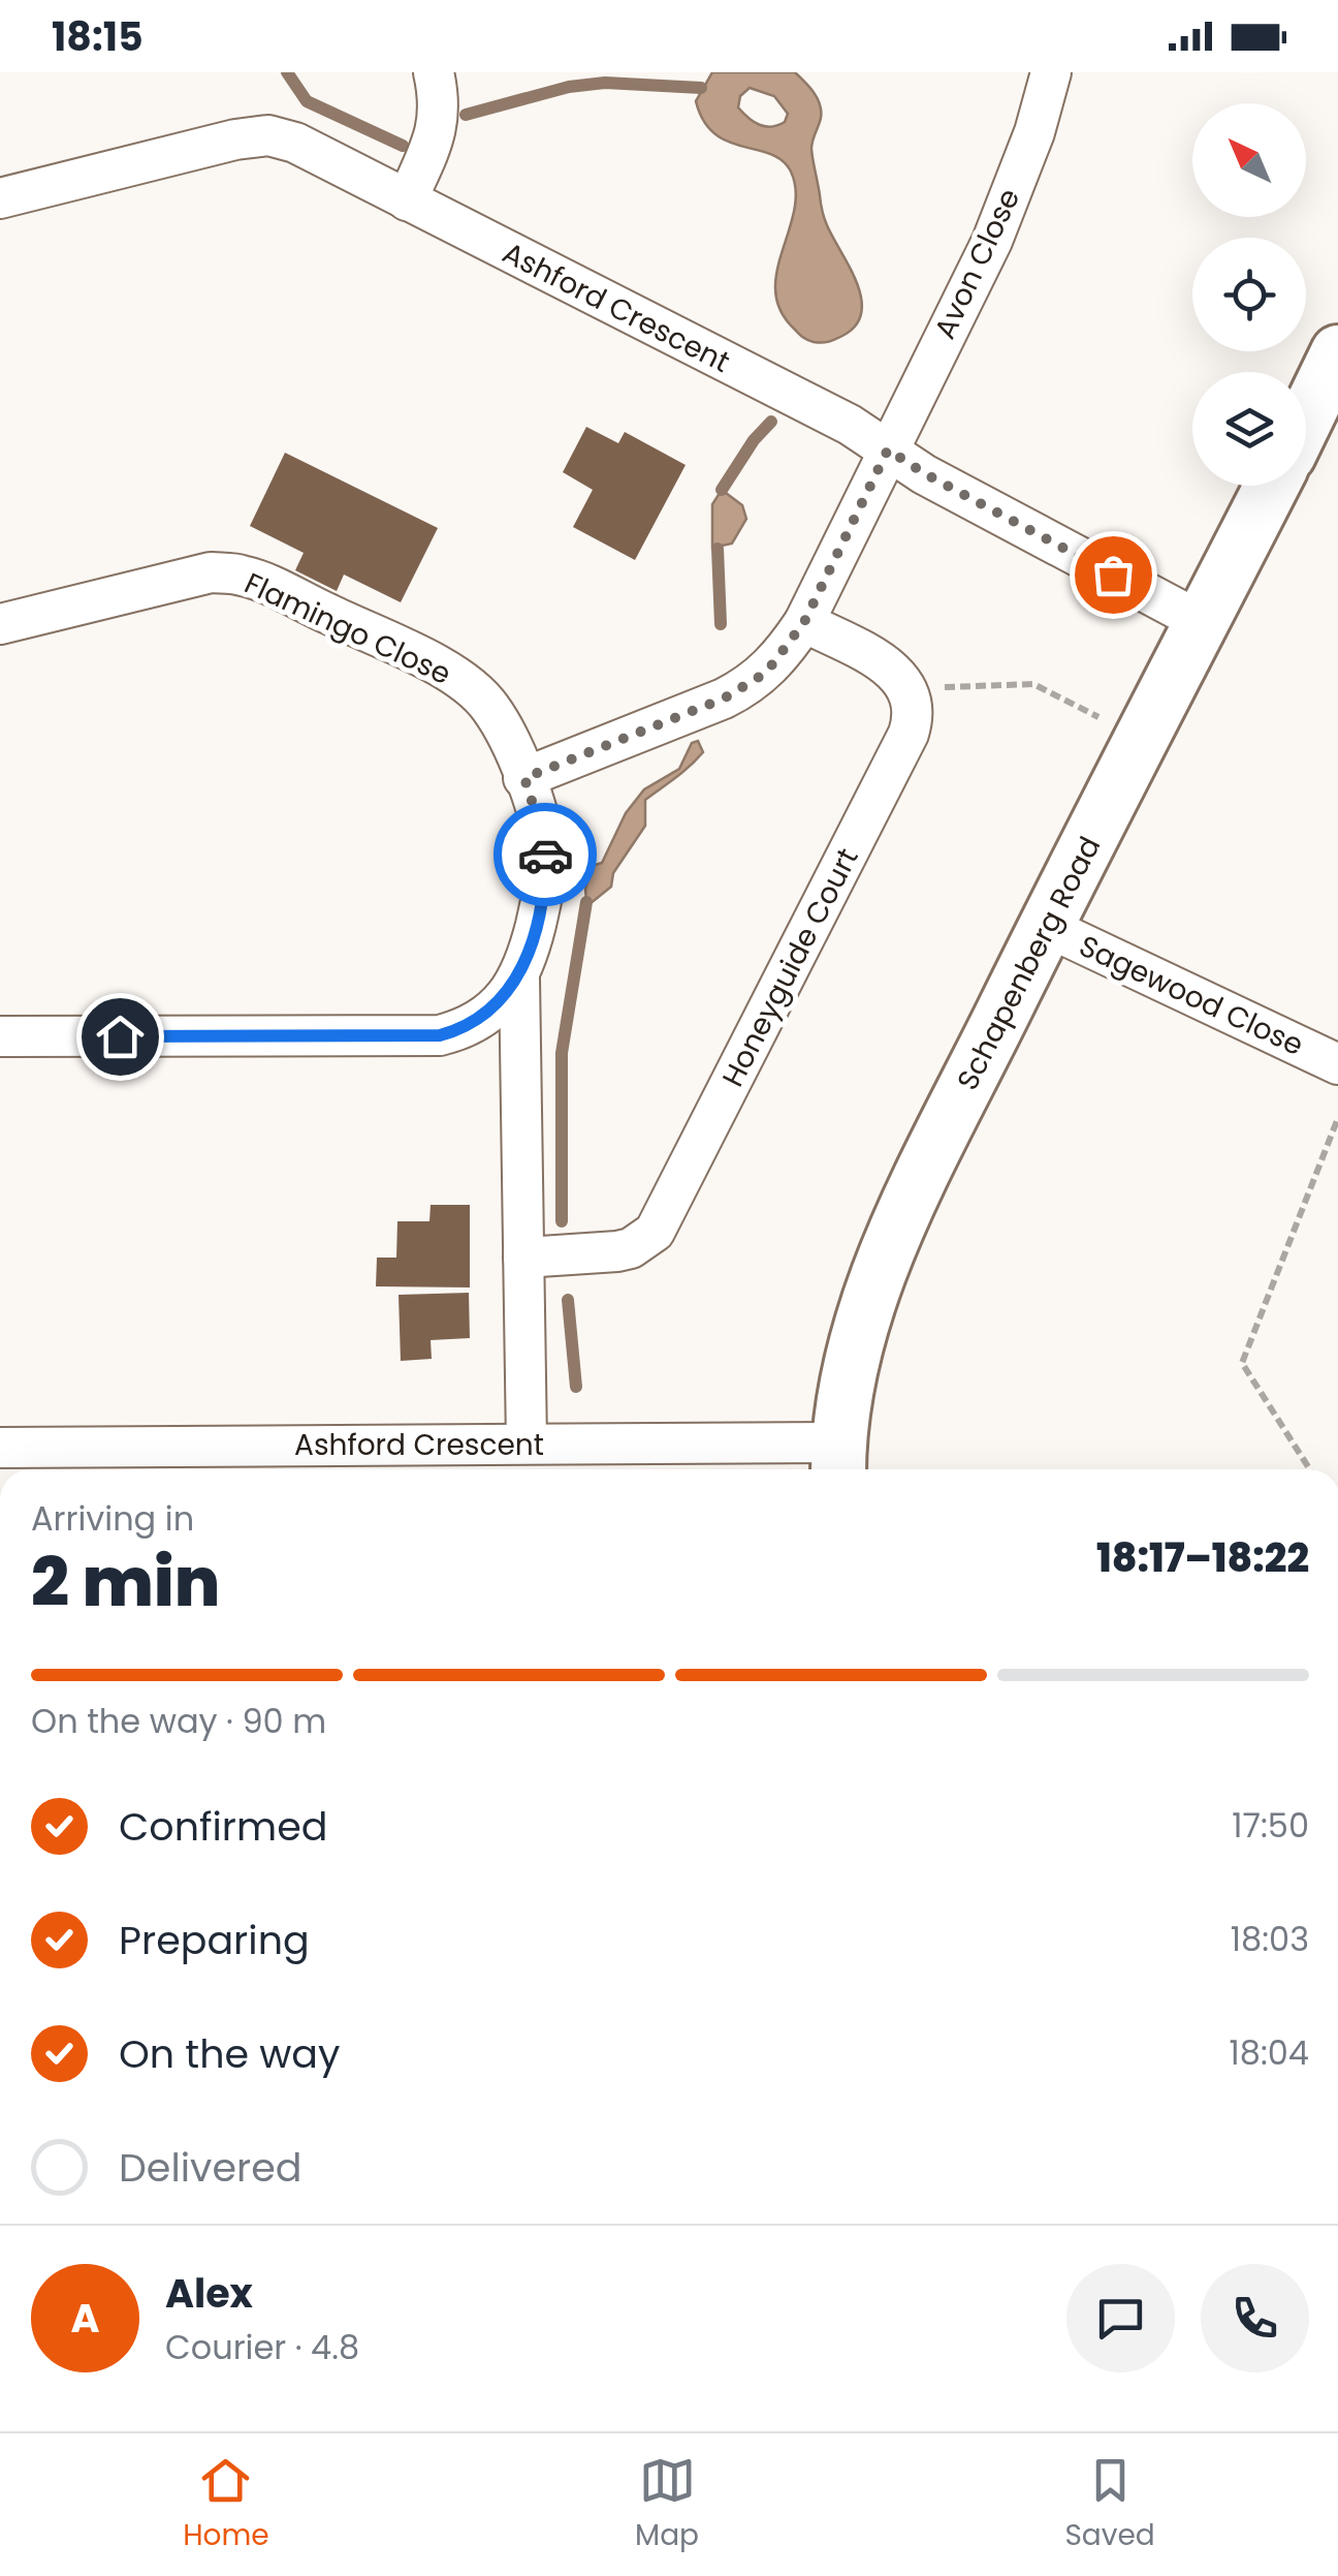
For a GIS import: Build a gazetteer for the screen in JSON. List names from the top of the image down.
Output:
{
  "streets": {
    "street": [
      "Avon Close",
      "Ashford Crescent",
      "Flamingo Close",
      "Schapenberg Road",
      "Honeyguide Court",
      "Sagewood Close"
    ]
  },
  "crossings": [
    ["Avon Close", "Ashford Crescent"],
    ["Avon Close", "Flamingo Close"],
    ["Ashford Crescent", "Schapenberg Road"],
    ["Schapenberg Road", "Sagewood Close"]
  ],
  "north": "top left",
  "page": {
    "status": "18:15",
    "heading": ["2 min", "Arriving in", "18:17–18:22"],
    "panel": ["Alex", "Courier · 4.8"],
    "bar": "On the way · 90 m",
    "list": [
      ["Confirmed", "17:50"],
      ["Preparing", "18:03"],
      ["On the way", "18:04"],
      "Delivered"
    ],
    "round": "A",
    "tabs": ["Home", "Map", "Saved"]
  }
}
